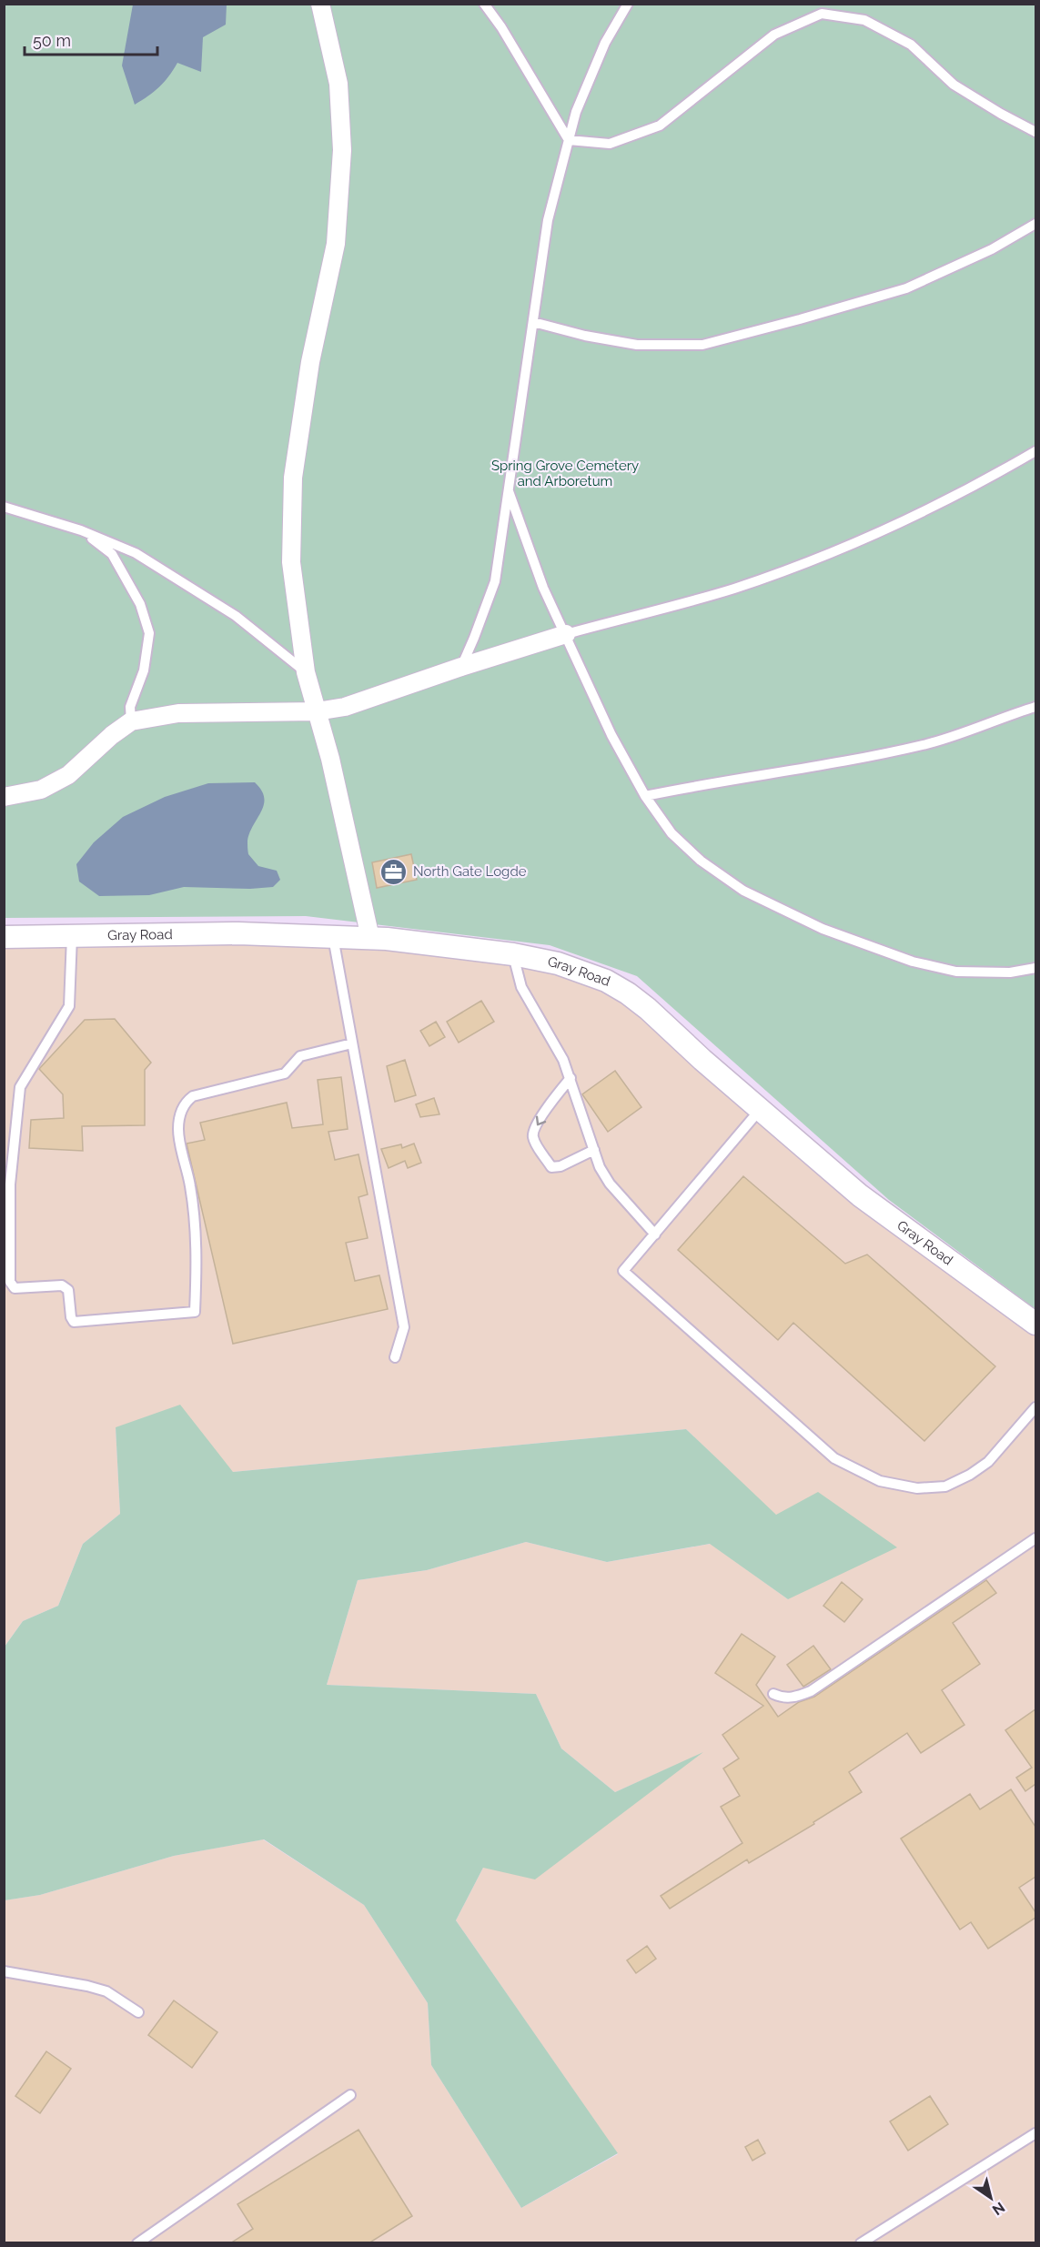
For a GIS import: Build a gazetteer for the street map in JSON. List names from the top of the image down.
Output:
{
  "streets": {
    "street": ["Gray Road"]
  },
  "parks": ["Spring Grove Cemetery and Arboretum"],
  "places": {
    "office": ["North Gate Logde"]
  },
  "scale_bar": "50 m",
  "north": "bottom right"
}
